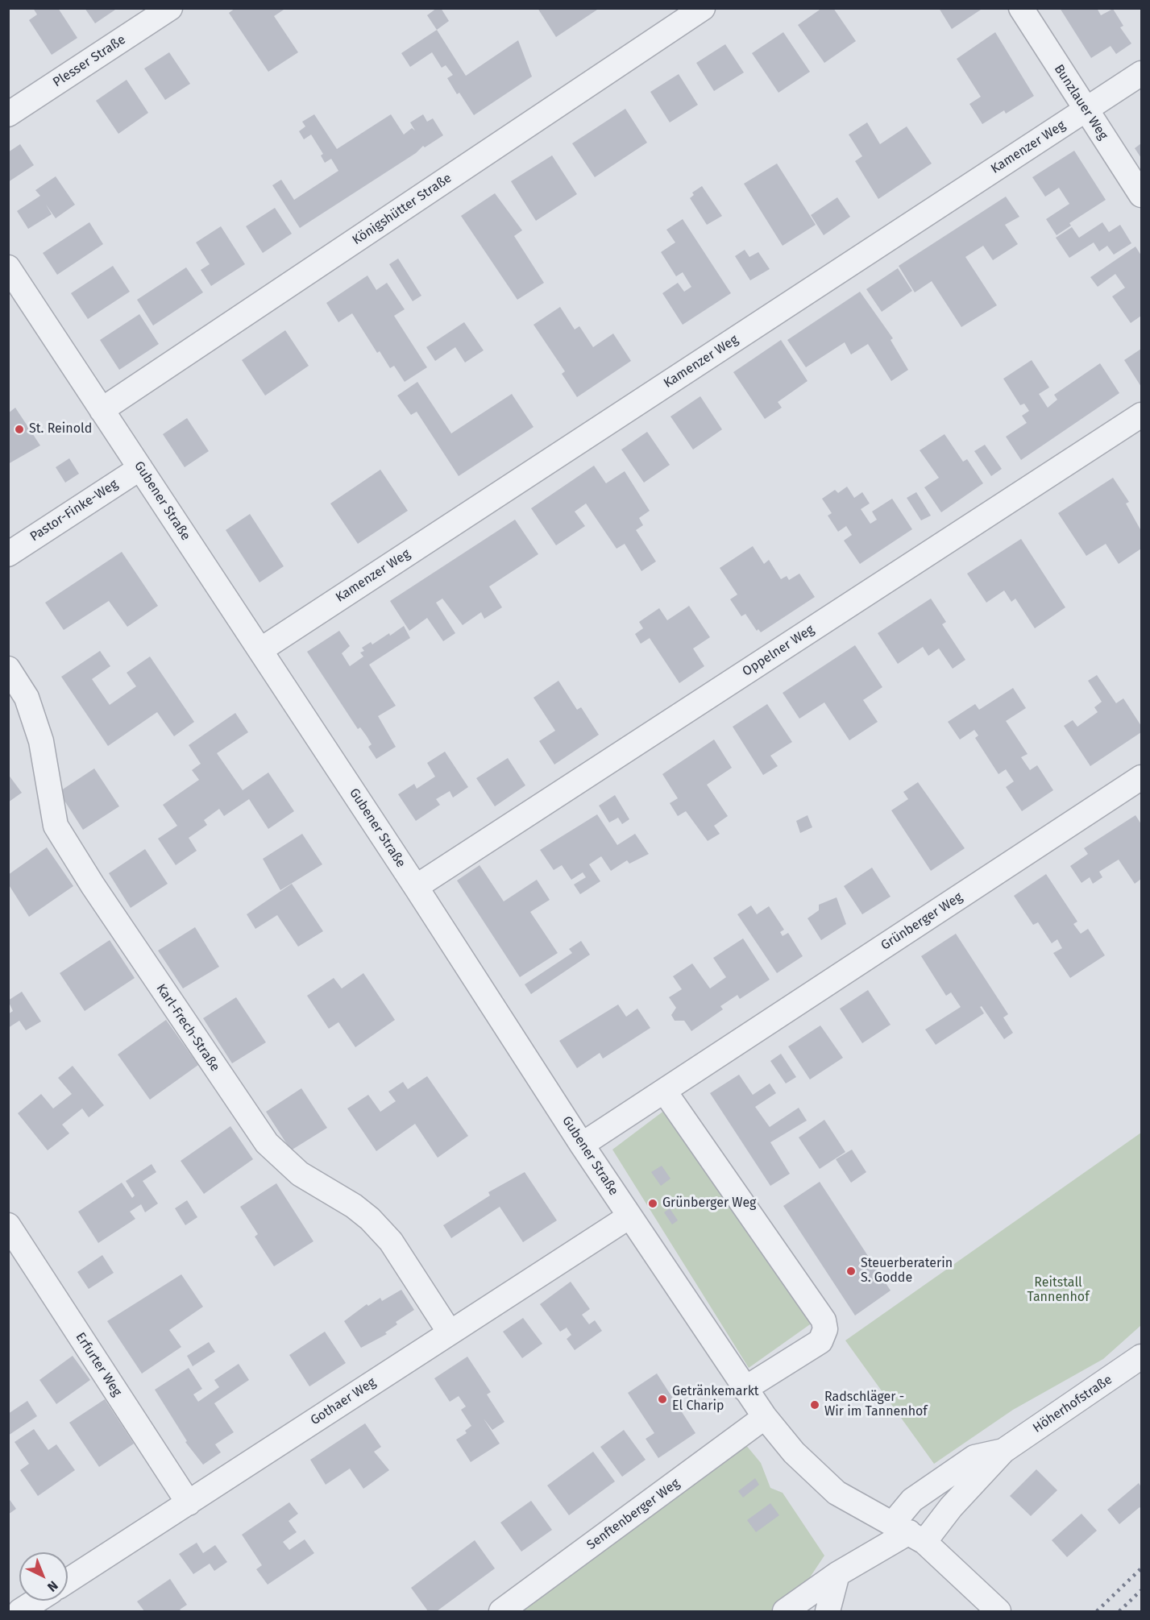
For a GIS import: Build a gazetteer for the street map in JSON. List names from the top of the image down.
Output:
{
  "streets": {
    "street": [
      "Plesser Straße",
      "Bunzlauer Weg",
      "Kamenzer Weg",
      "Königshütter Straße",
      "Gubener Straße",
      "Pastor-Finke-Weg",
      "Oppelner Weg",
      "Grünberger Weg",
      "Karl-Frech-Straße",
      "Erfurter Weg",
      "Gothaer Weg",
      "Höherhofstraße",
      "Senftenberger Weg"
    ]
  },
  "crossings": [
    ["Bunzlauer Weg", "Kamenzer Weg"],
    ["Kamenzer Weg", "Gubener Straße"],
    ["Königshütter Straße", "Gubener Straße"],
    ["Gubener Straße", "Pastor-Finke-Weg"],
    ["Gubener Straße", "Oppelner Weg"],
    ["Gubener Straße", "Grünberger Weg"],
    ["Gubener Straße", "Gothaer Weg"],
    ["Gubener Straße", "Höherhofstraße"],
    ["Gubener Straße", "Senftenberger Weg"],
    ["Karl-Frech-Straße", "Gothaer Weg"],
    ["Erfurter Weg", "Gothaer Weg"]
  ],
  "parks": ["Reitstall Tannenhof"],
  "places": [
    "St. Reinold",
    "Grünberger Weg",
    "Steuerberaterin S. Godde",
    "Getränkemarkt El Charip",
    "Radschläger - Wir im Tannenhof"
  ],
  "north": "bottom right"
}
